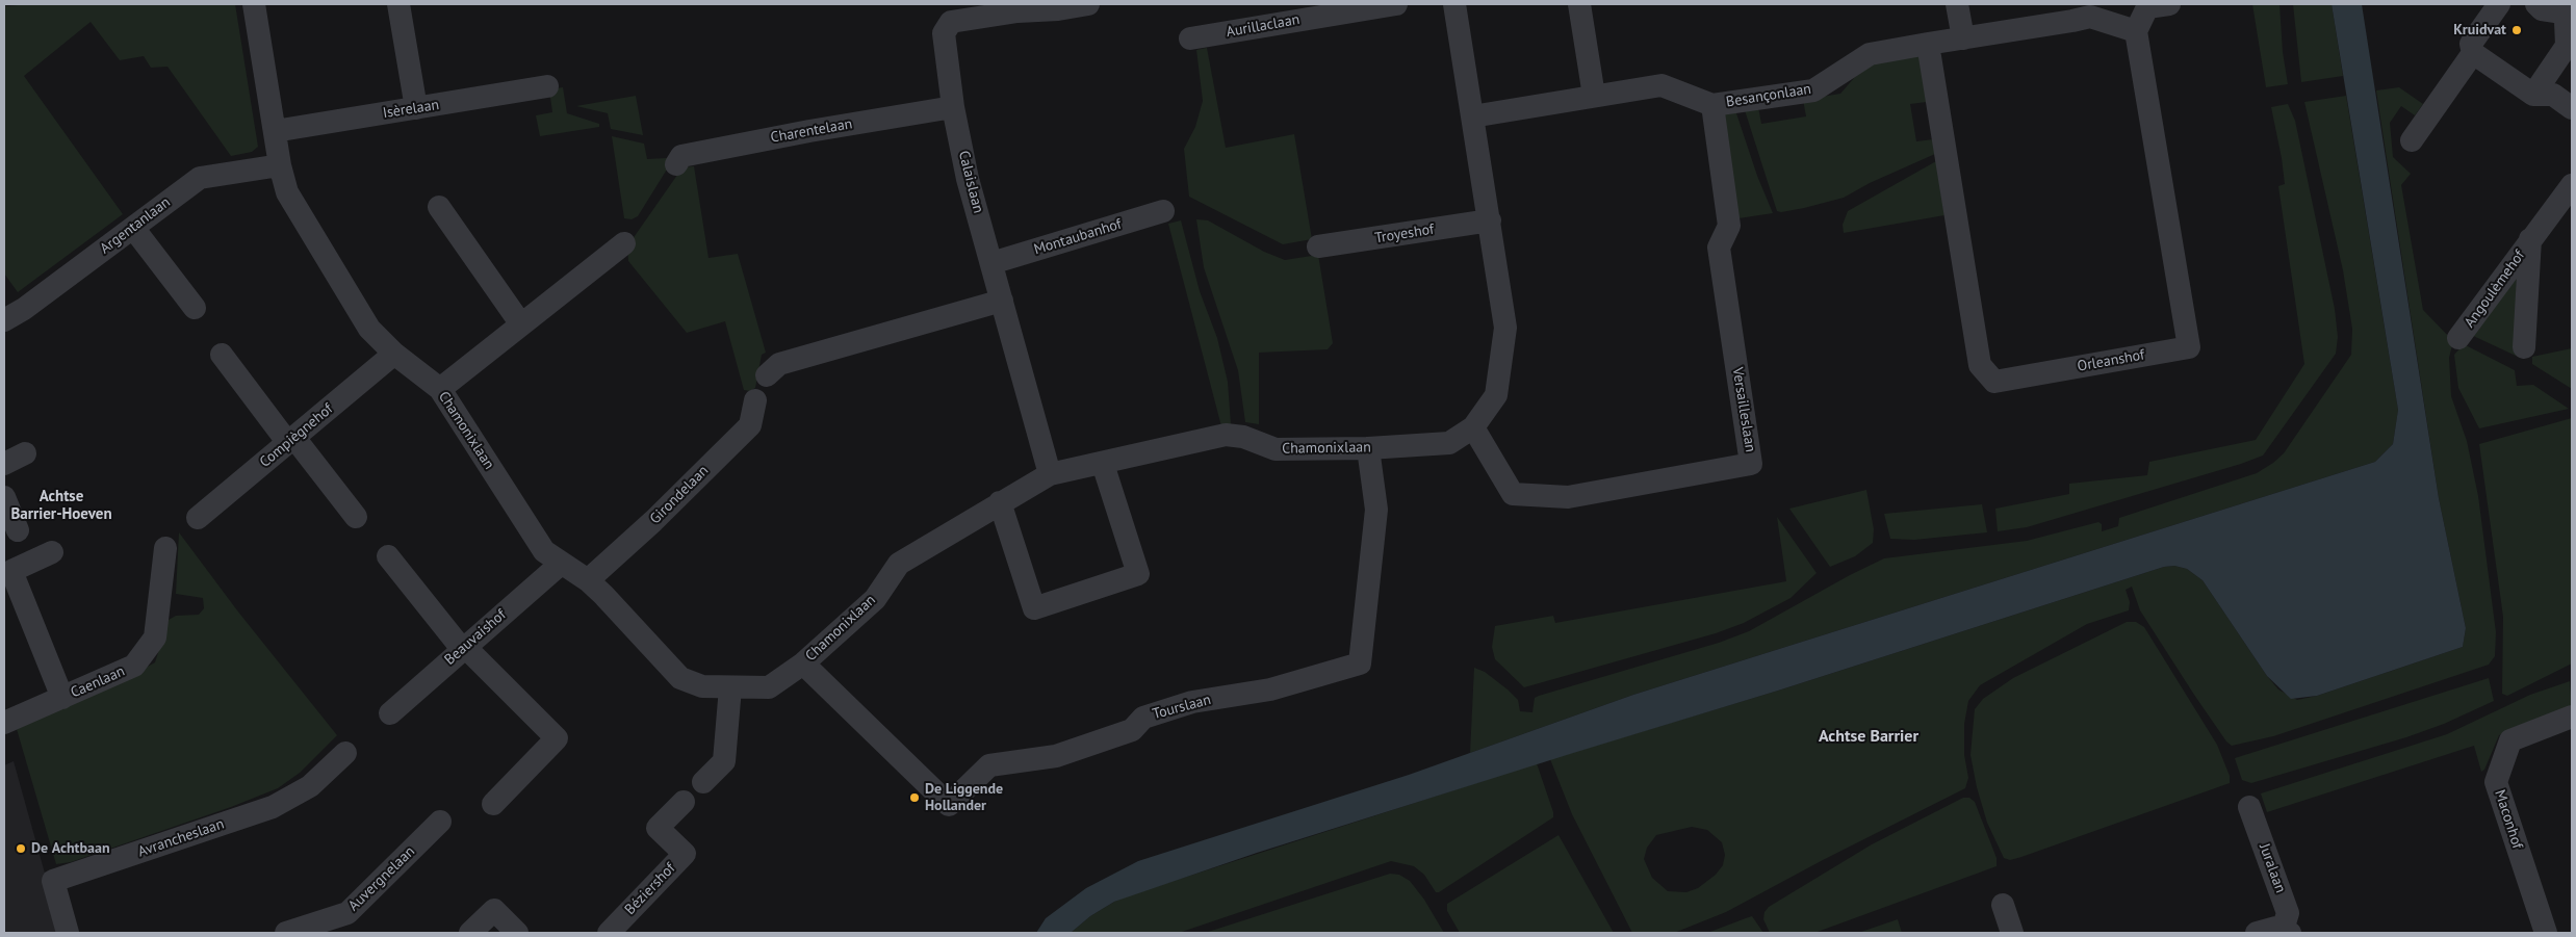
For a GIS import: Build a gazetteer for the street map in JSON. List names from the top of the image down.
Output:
{
  "streets": {
    "street": [
      "Aurillaclaan",
      "Besançonlaan",
      "Isèrelaan",
      "Charentelaan",
      "Calaislaan",
      "Argentanlaan",
      "Troyeshof",
      "Montaubanhof",
      "Angoulèmehof",
      "Orleanshof",
      "Versailleslaan",
      "Chamonixlaan",
      "Compiègnehof",
      "Girondelaan",
      "Beauvaishof",
      "Caenlaan",
      "Tourslaan",
      "Maconhof",
      "Avrancheslaan",
      "Juralaan",
      "Auvergnelaan",
      "Béziershof"
    ]
  },
  "crossings": [
    ["Besançonlaan", "Orleanshof"],
    ["Besançonlaan", "Versailleslaan"],
    ["Besançonlaan", "Chamonixlaan"],
    ["Isèrelaan", "Chamonixlaan"],
    ["Charentelaan", "Calaislaan"],
    ["Calaislaan", "Montaubanhof"],
    ["Calaislaan", "Chamonixlaan"],
    ["Argentanlaan", "Chamonixlaan"],
    ["Troyeshof", "Chamonixlaan"],
    ["Versailleslaan", "Chamonixlaan"],
    ["Chamonixlaan", "Compiègnehof"],
    ["Chamonixlaan", "Girondelaan"],
    ["Chamonixlaan", "Beauvaishof"],
    ["Chamonixlaan", "Tourslaan"]
  ],
  "districts": ["Achtse Barrier-Hoeven", "Achtse Barrier"],
  "places": ["Kruidvat", "De Liggende Hollander", "De Achtbaan"]
}
